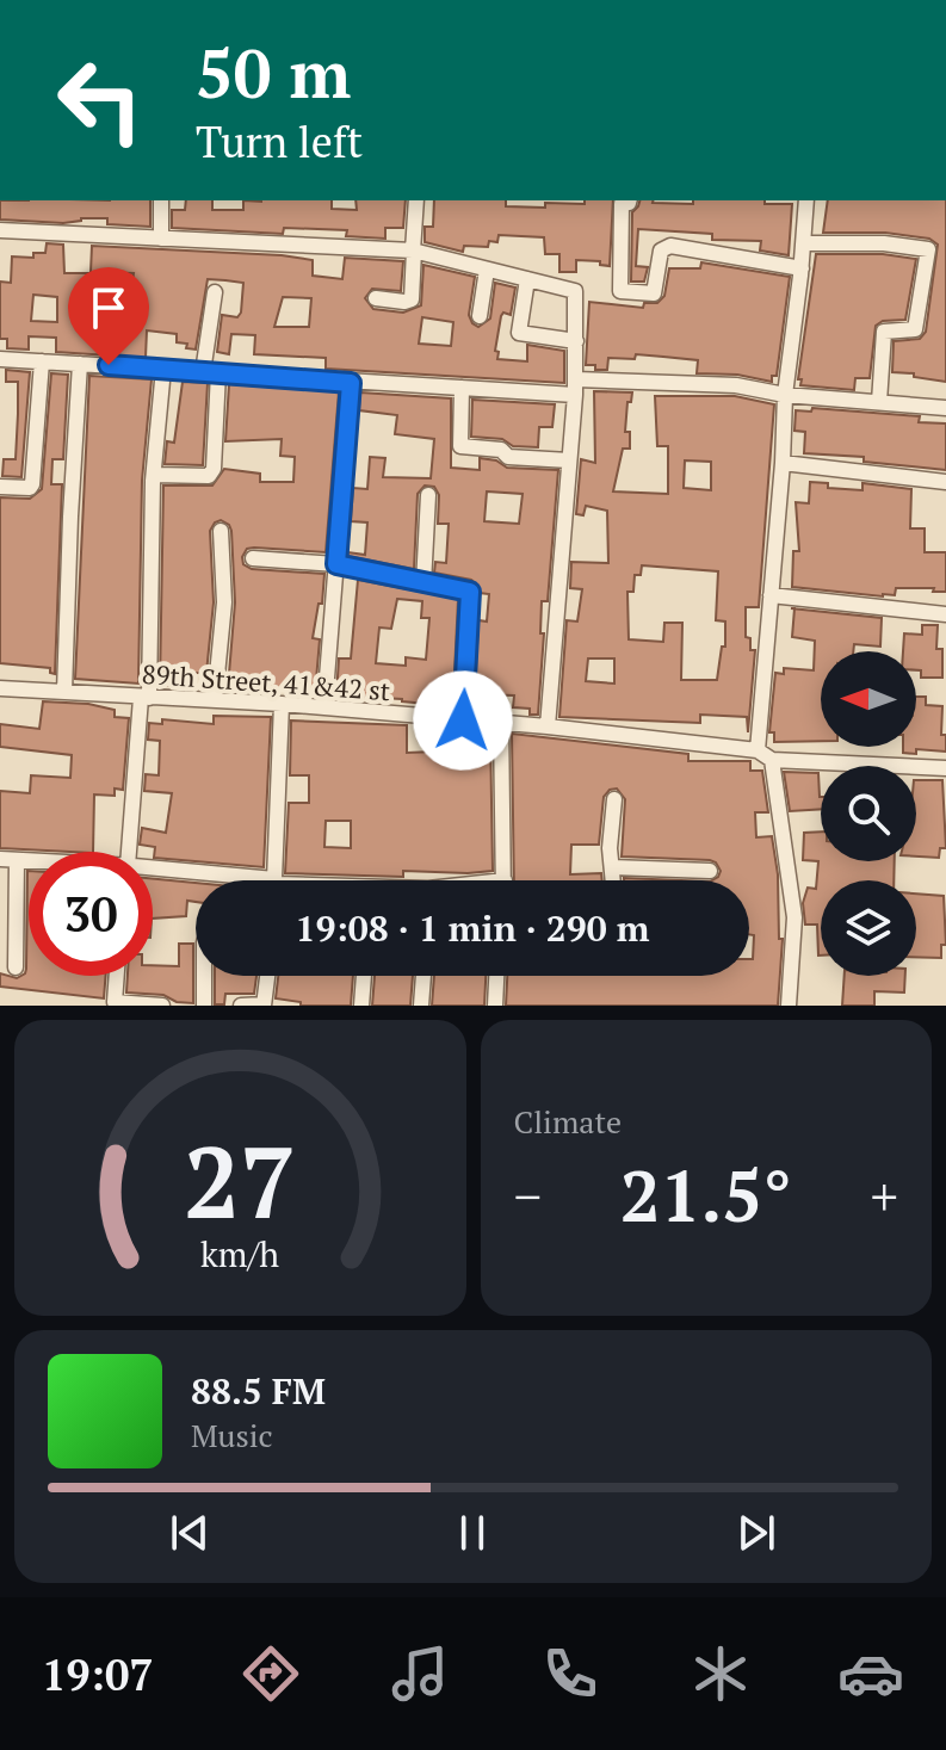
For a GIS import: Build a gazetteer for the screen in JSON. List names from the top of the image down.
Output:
{
  "streets": {
    "street": ["89th Street, 41&42 st"]
  },
  "north": "left",
  "page": {
    "turn": ["50 m", "Turn left"],
    "limit": "30",
    "trip": "19:08 · 1 min · 290 m",
    "tile": "Climate",
    "heat": ["−", "21.5°", "+"],
    "song": ["88.5 FM", "Music"],
    "tabs": "19:07",
    "gauge": ["27", "km/h"]
  }
}
